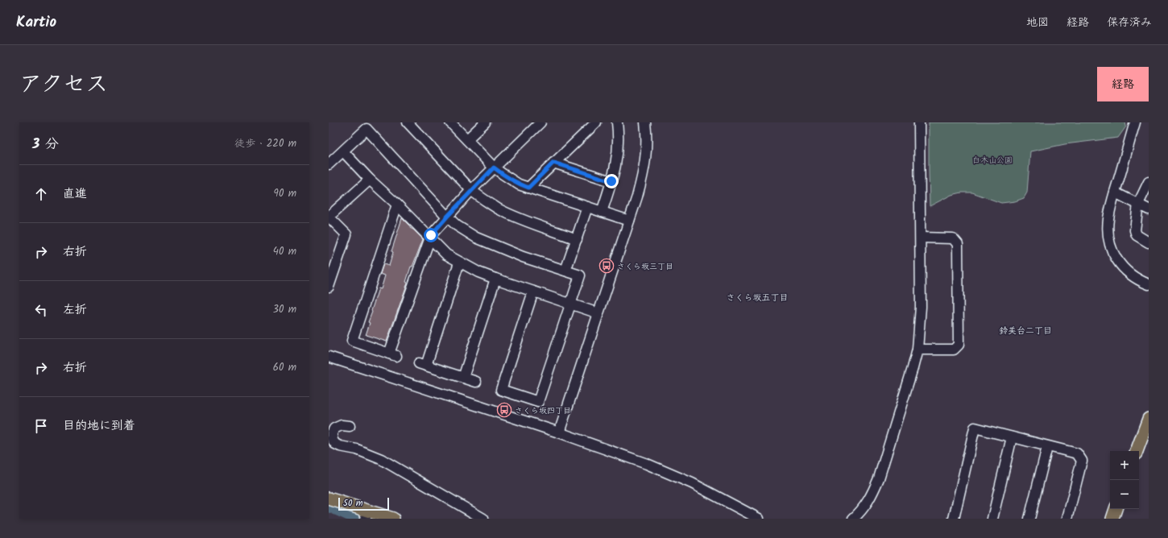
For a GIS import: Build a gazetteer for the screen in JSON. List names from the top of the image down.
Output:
{
  "districts": ["さくら坂五丁目", "鈴美台二丁目"],
  "parks": ["白木山公園"],
  "places": {
    "bus stop": ["さくら坂三丁目", "さくら坂四丁目"]
  },
  "scale_bar": "50 m",
  "page": {
    "header": "Kartio",
    "nav": ["地図", "経路", "保存済み"],
    "title": "アクセス",
    "buttons": "経路",
    "heading": ["3 分", "徒歩 · 220 m"],
    "list": [
      ["直進", "90 m"],
      ["右折", "40 m"],
      ["左折", "30 m"],
      ["右折", "60 m"],
      "目的地に到着"
    ],
    "map_buttons": ["+", "−"],
    "scale": "50 m"
  }
}
